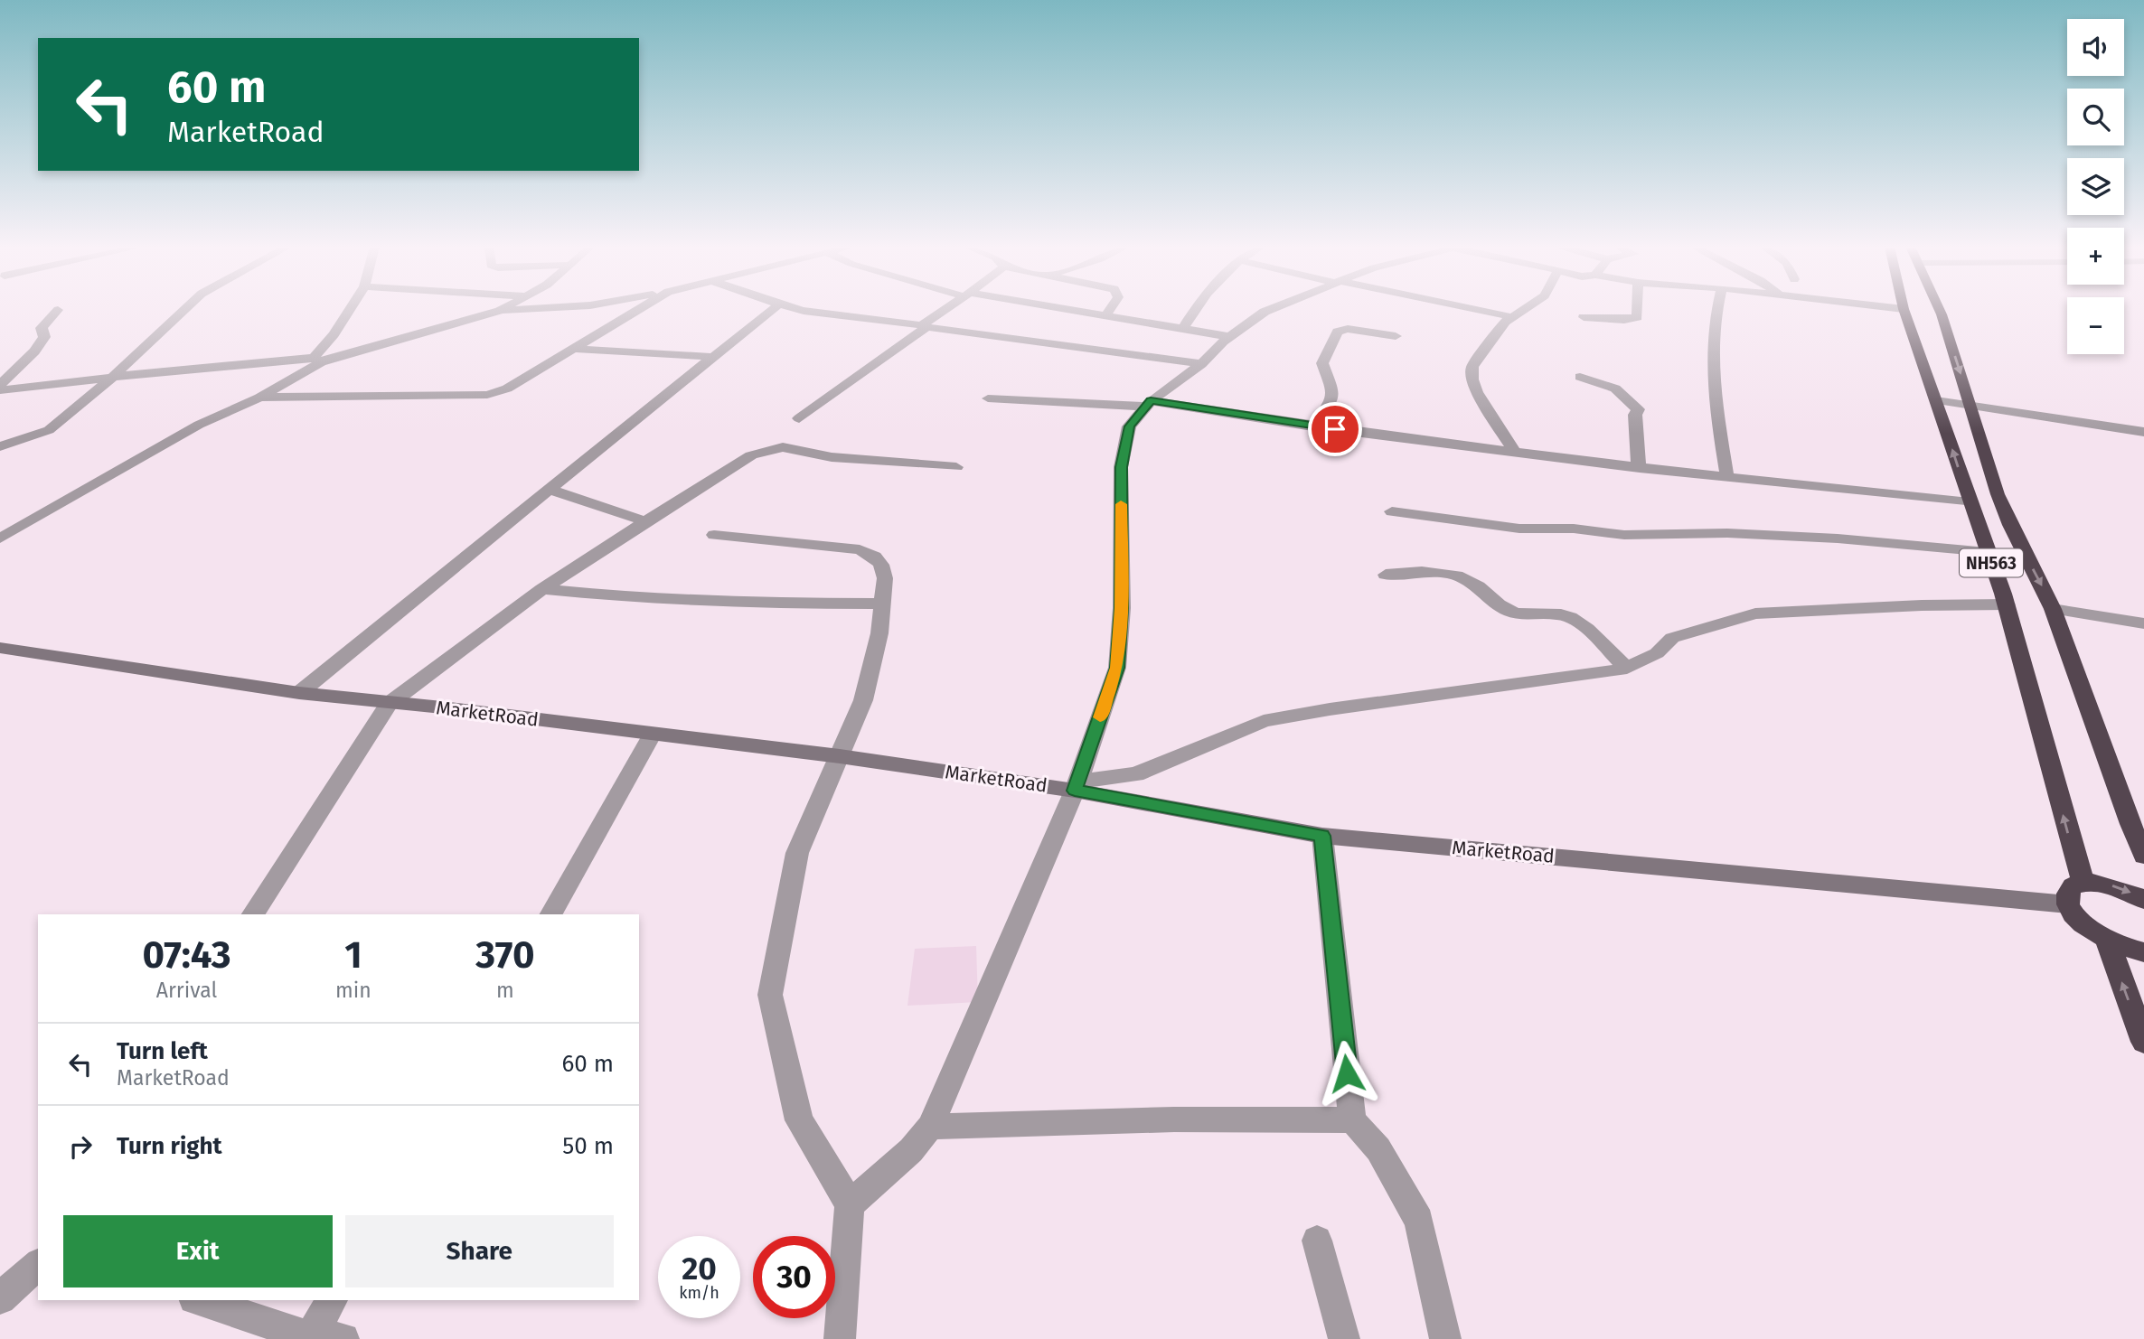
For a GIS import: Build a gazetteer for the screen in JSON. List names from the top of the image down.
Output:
{
  "streets": {
    "highway": ["NH563"],
    "street": ["MarketRoad"]
  },
  "page": {
    "map_buttons": ["+", "−"],
    "turn": ["60 m", "MarketRoad"],
    "eta": [
      "07:43",
      "Arrival",
      "1",
      "min",
      "370",
      "m"
    ],
    "list": [
      {
        "name": "Turn left",
        "note": "MarketRoad",
        "value": "60 m"
      },
      {
        "name": "Turn right",
        "value": "50 m"
      }
    ],
    "buttons": ["Exit", "Share"],
    "speed": "20 km/h",
    "limit": "30"
  }
}
